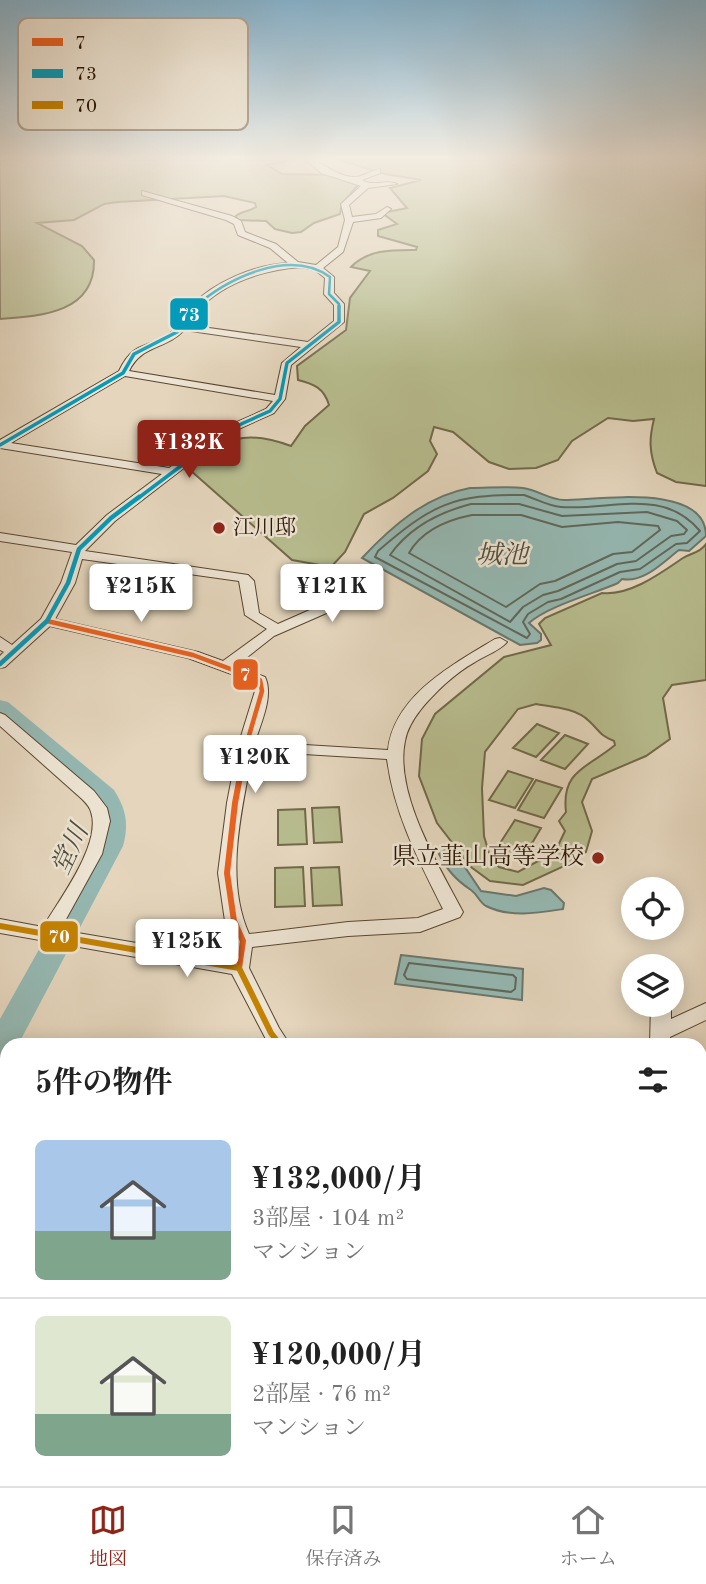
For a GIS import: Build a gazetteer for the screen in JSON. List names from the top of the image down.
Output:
{
  "water": ["城池", "堂川"],
  "places": ["江川邸", "県立韮山高等学校"],
  "lines": ["transit line 73", "transit line 7", "transit line 70"],
  "legend": ["7", "73", "70"],
  "page": {
    "price": [
      "¥132K",
      "¥215K",
      "¥121K",
      "¥120K",
      "¥125K"
    ],
    "heading": "5件の物件",
    "list": [
      {
        "name": "¥132,000/月",
        "note": "3部屋 · 104 m² · マンション"
      },
      {
        "name": "¥120,000/月",
        "note": "2部屋 · 76 m² · マンション"
      }
    ],
    "tabs": ["地図", "保存済み", "ホーム"]
  }
}
